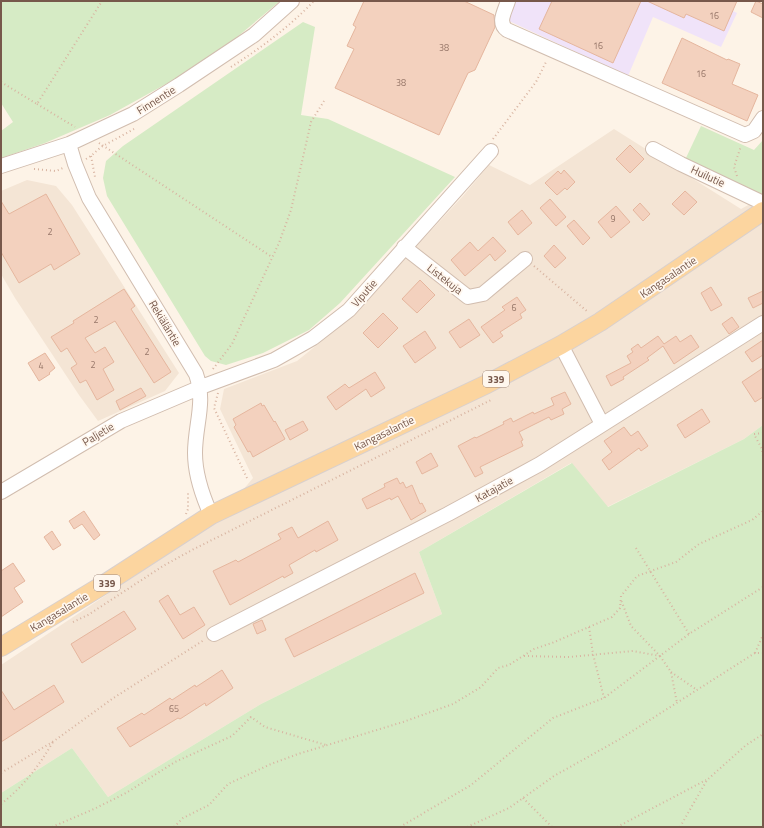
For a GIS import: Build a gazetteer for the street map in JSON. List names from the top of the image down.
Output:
{
  "streets": {
    "main road": ["Kangasalantie", "339"],
    "street": [
      "Finnentie",
      "Huilutie",
      "Listekuja",
      "Viputie",
      "Rekiäläntie",
      "Paljetie",
      "Katajatie"
    ]
  },
  "crossings": [
    ["Finnentie", "Rekiäläntie"],
    ["Kangasalantie", "Rekiäläntie"],
    ["Listekuja", "Viputie"],
    ["Viputie", "Rekiäläntie"],
    ["Viputie", "Paljetie"],
    ["Rekiäläntie", "Paljetie"]
  ],
  "house_numbers": [
    "16",
    "16",
    "38",
    "16",
    "38",
    "9",
    "2",
    "6",
    "2",
    "2",
    "2",
    "4",
    "65"
  ]
}
